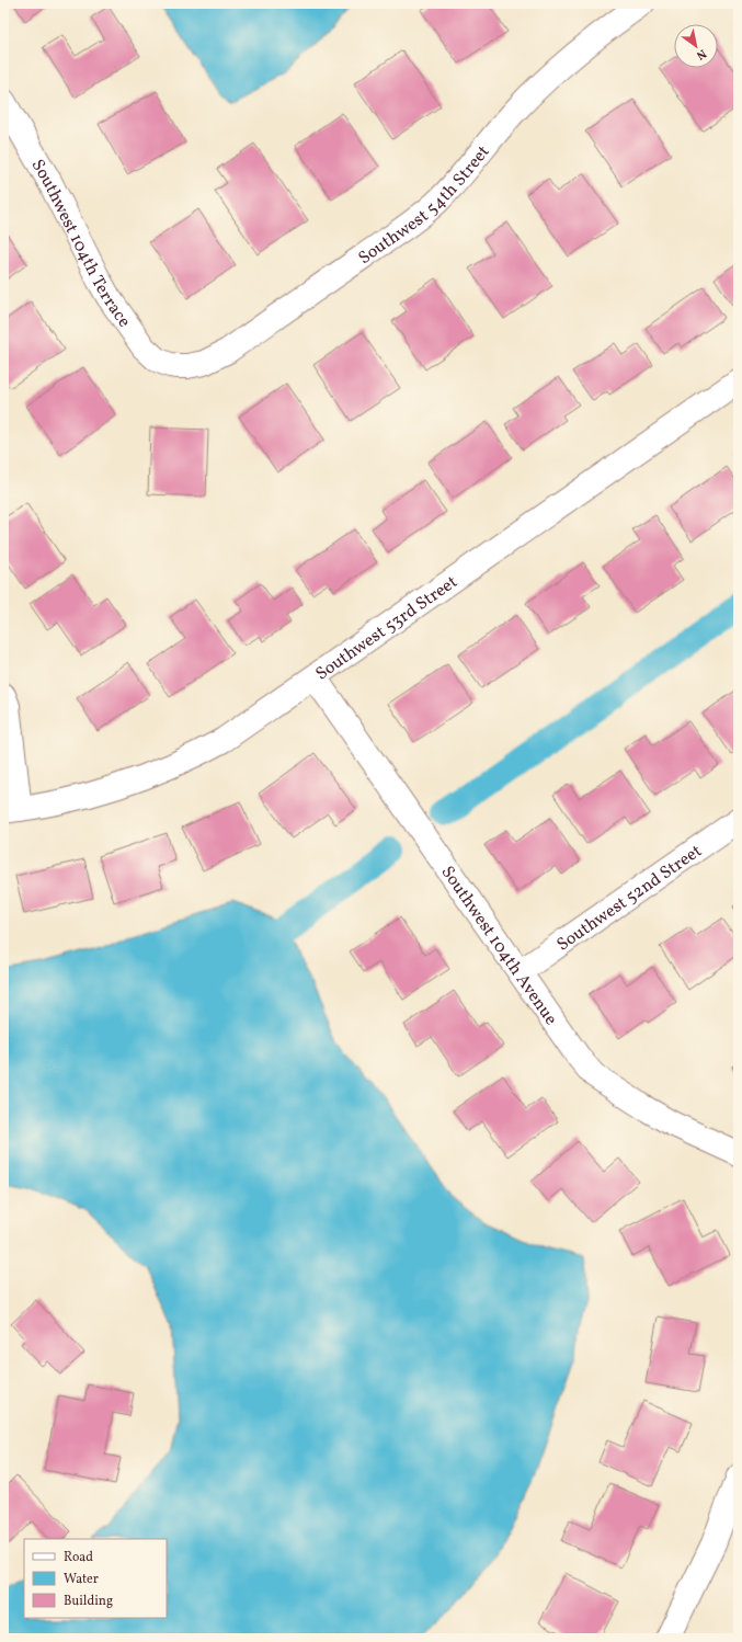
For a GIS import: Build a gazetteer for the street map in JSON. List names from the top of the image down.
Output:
{
  "streets": {
    "street": [
      "Southwest 54th Street",
      "Southwest 104th Terrace",
      "Southwest 53rd Street",
      "Southwest 52nd Street",
      "Southwest 104th Avenue"
    ]
  },
  "crossings": [
    ["Southwest 54th Street", "Southwest 104th Terrace"],
    ["Southwest 53rd Street", "Southwest 104th Avenue"],
    ["Southwest 52nd Street", "Southwest 104th Avenue"]
  ],
  "legend": ["Road", "Water", "Building"],
  "north": "bottom right"
}
